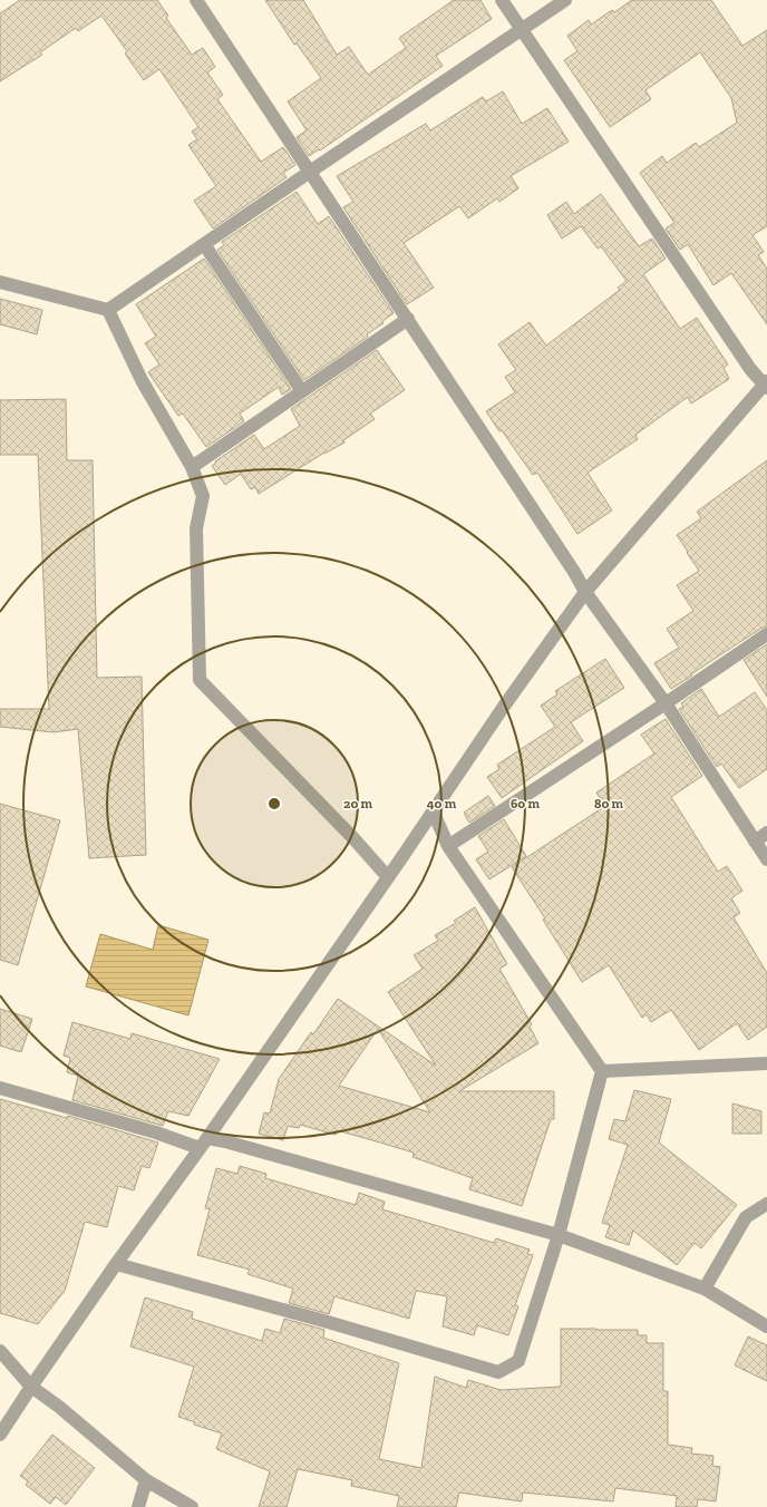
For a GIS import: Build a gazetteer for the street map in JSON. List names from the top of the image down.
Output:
{
  "rings": [
    "20 m",
    "40 m",
    "60 m",
    "80 m"
  ]
}
